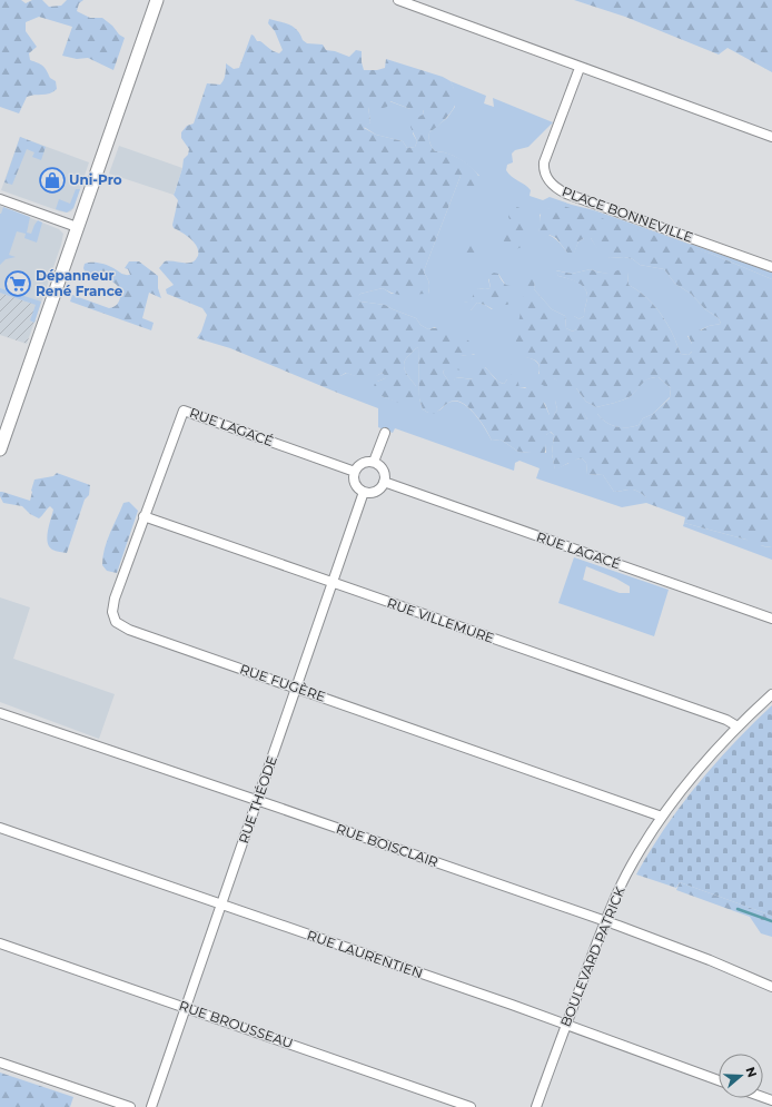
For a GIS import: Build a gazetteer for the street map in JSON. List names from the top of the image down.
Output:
{
  "streets": {
    "street": [
      "PLACE BONNEVILLE",
      "RUE LAGACÉ",
      "RUE VILLEMURE",
      "RUE FUGÈRE",
      "RUE THÉODE",
      "RUE BOISCLAIR",
      "RUE LAURENTIEN",
      "BOULEVARD PATRICK",
      "RUE BROUSSEAU"
    ]
  },
  "crossings": [
    ["RUE LAGACÉ", "RUE FUGÈRE"],
    ["RUE LAGACÉ", "RUE THÉODE"],
    ["RUE VILLEMURE", "RUE FUGÈRE"],
    ["RUE VILLEMURE", "RUE THÉODE"],
    ["RUE VILLEMURE", "BOULEVARD PATRICK"],
    ["RUE FUGÈRE", "RUE THÉODE"],
    ["RUE FUGÈRE", "BOULEVARD PATRICK"],
    ["RUE THÉODE", "RUE BOISCLAIR"],
    ["RUE THÉODE", "RUE LAURENTIEN"],
    ["RUE THÉODE", "RUE BROUSSEAU"],
    ["RUE BOISCLAIR", "BOULEVARD PATRICK"],
    ["RUE LAURENTIEN", "BOULEVARD PATRICK"]
  ],
  "places": {
    "shop": ["Uni-Pro"],
    "supermarket": ["Dépanneur René France"]
  },
  "north": "right"
}
